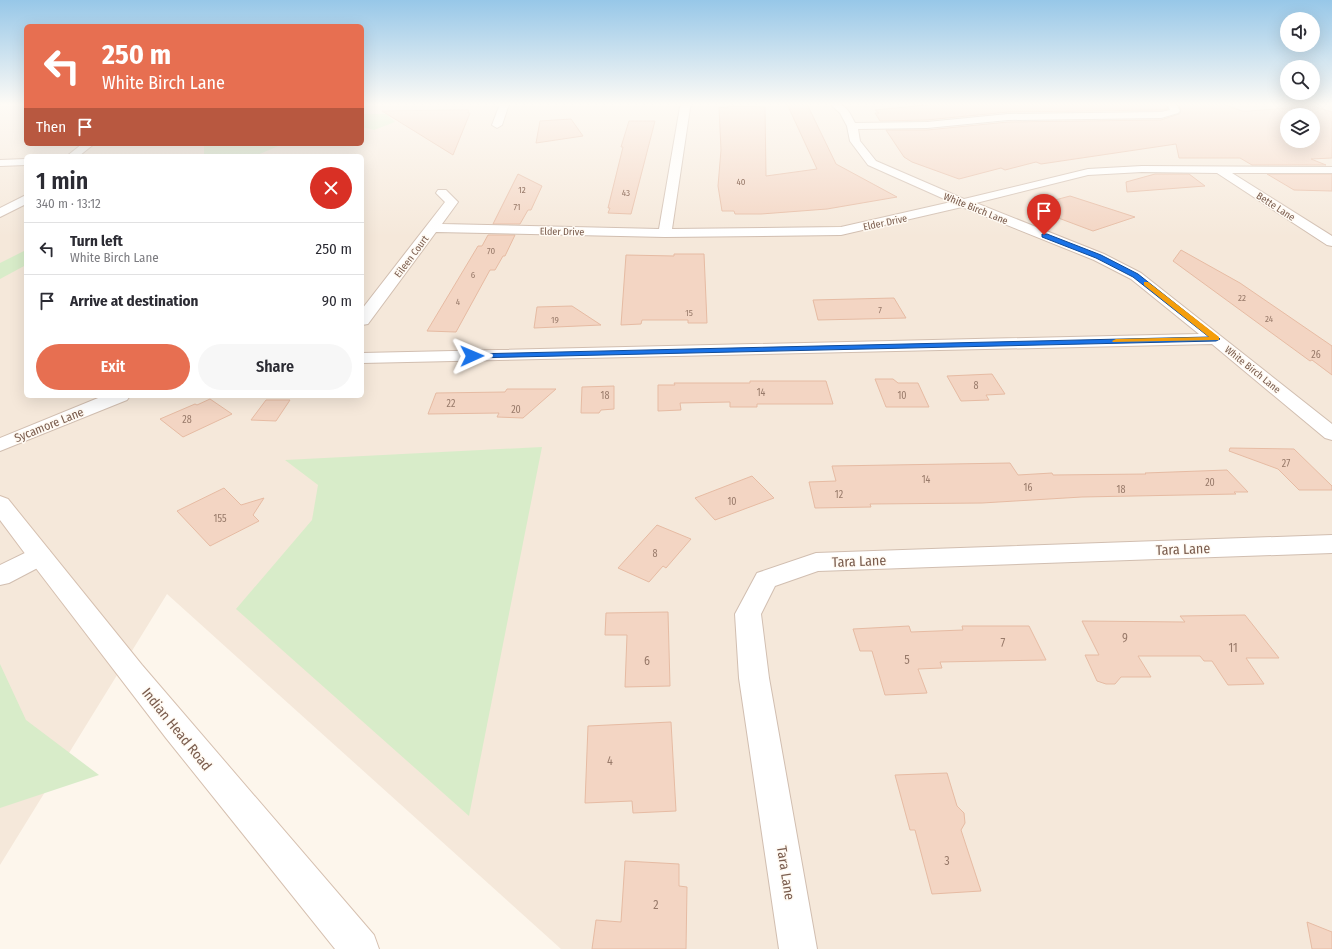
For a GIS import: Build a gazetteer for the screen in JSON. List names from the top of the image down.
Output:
{
  "streets": {
    "street": [
      "Bette Lane",
      "White Birch Lane",
      "Elder Drive",
      "Eileen Court",
      "Sycamore Lane",
      "Tara Lane",
      "Indian Head Road"
    ]
  },
  "crossings": [
    ["Bette Lane", "Elder Drive"],
    ["White Birch Lane", "Elder Drive"],
    ["Elder Drive", "Eileen Court"]
  ],
  "house_numbers": [
    "40",
    "12",
    "43",
    "71",
    "70",
    "6",
    "22",
    "4",
    "7",
    "15",
    "24",
    "19",
    "26",
    "8",
    "14",
    "18",
    "10",
    "22",
    "20",
    "28",
    "27",
    "14",
    "20",
    "16",
    "18",
    "12",
    "10",
    "155",
    "8",
    "9",
    "7",
    "11",
    "5",
    "6",
    "4",
    "3",
    "2"
  ],
  "page": {
    "turn": ["250 m", "White Birch Lane"],
    "then": "Then",
    "heading": ["1 min", "340 m · 13:12"],
    "list": [
      {
        "name": "Turn left",
        "note": "White Birch Lane",
        "value": "250 m"
      },
      {
        "name": "Arrive at destination",
        "value": "90 m"
      }
    ],
    "buttons": ["Exit", "Share"]
  }
}
